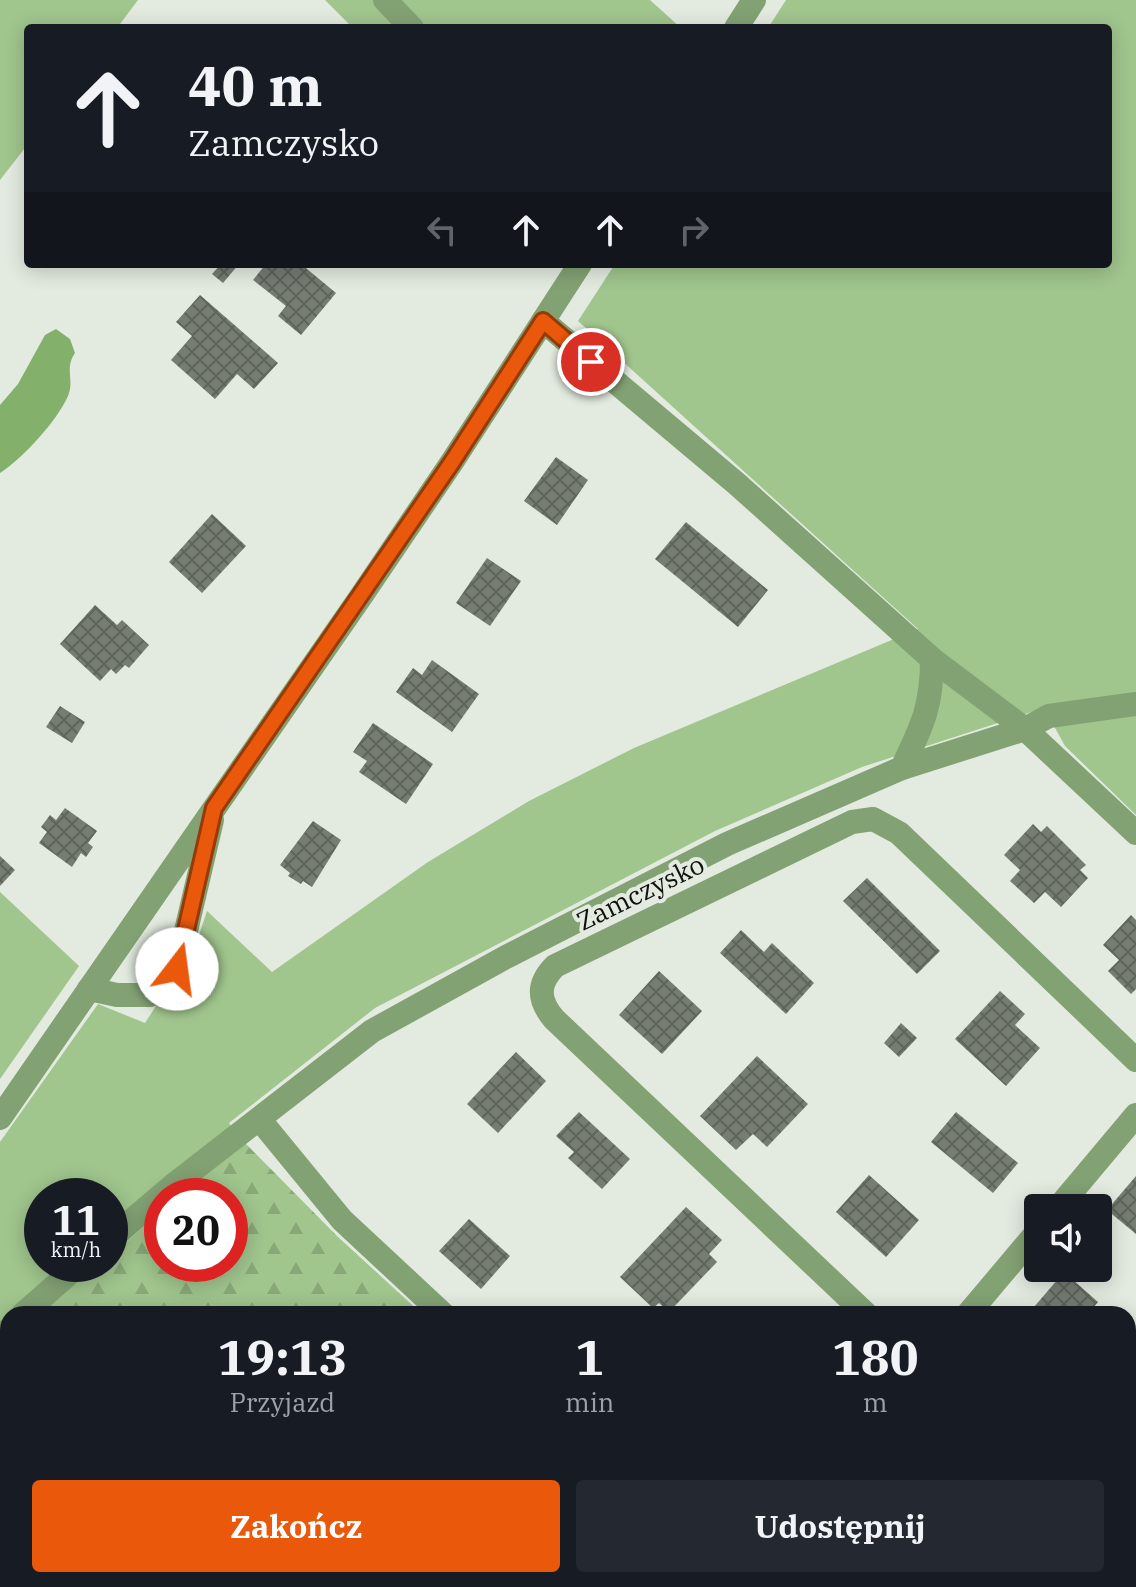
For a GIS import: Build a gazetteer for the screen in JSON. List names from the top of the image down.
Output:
{
  "streets": {
    "street": ["Zamczysko"]
  },
  "page": {
    "turn": ["40 m", "Zamczysko"],
    "speed": "11 km/h",
    "limit": "20",
    "eta": [
      "19:13",
      "Przyjazd",
      "1",
      "min",
      "180",
      "m"
    ],
    "buttons": ["Zakończ", "Udostępnij"]
  }
}
